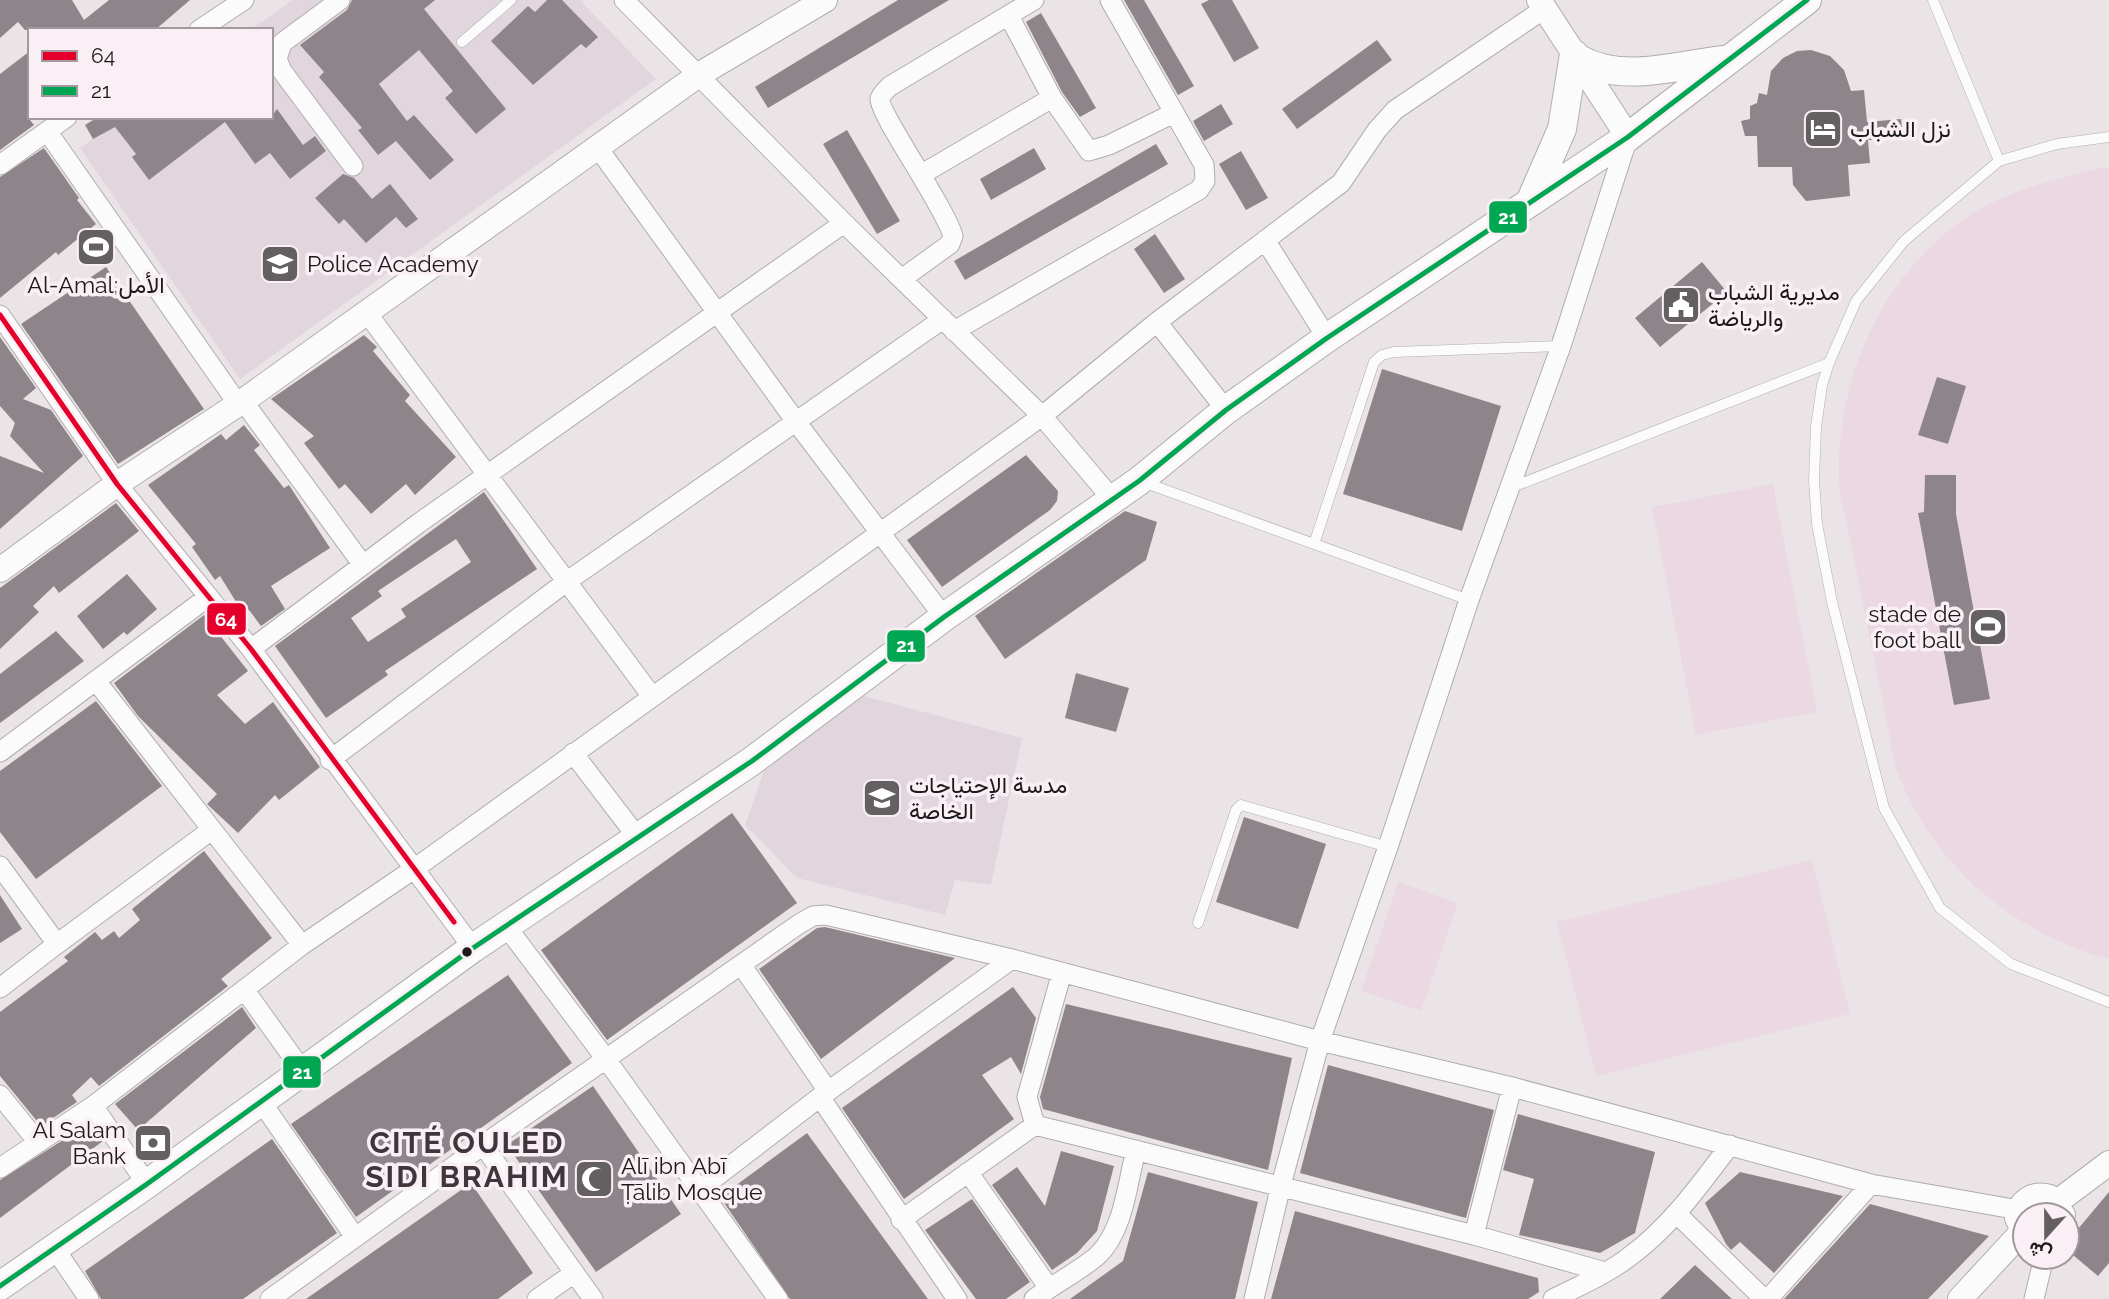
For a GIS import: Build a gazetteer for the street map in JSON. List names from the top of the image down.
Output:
{
  "districts": ["CITÉ OULED SIDI BRAHIM"],
  "places": {
    "hotel": ["نزل الشباب"],
    "sports": ["Al-Amal;الأمل", "stade de foot ball"],
    "school or university": ["Police Academy", "مدسة الإحتياجات الخاصة"],
    "public building": ["مديرية الشباب والرياضة"],
    "bank": ["Al Salam Bank"],
    "mosque": ["Alī ibn Abī Ṭālib Mosque"]
  },
  "lines": ["transit line 21", "transit line 64"],
  "legend": ["64", "21"],
  "north": "bottom"
}
